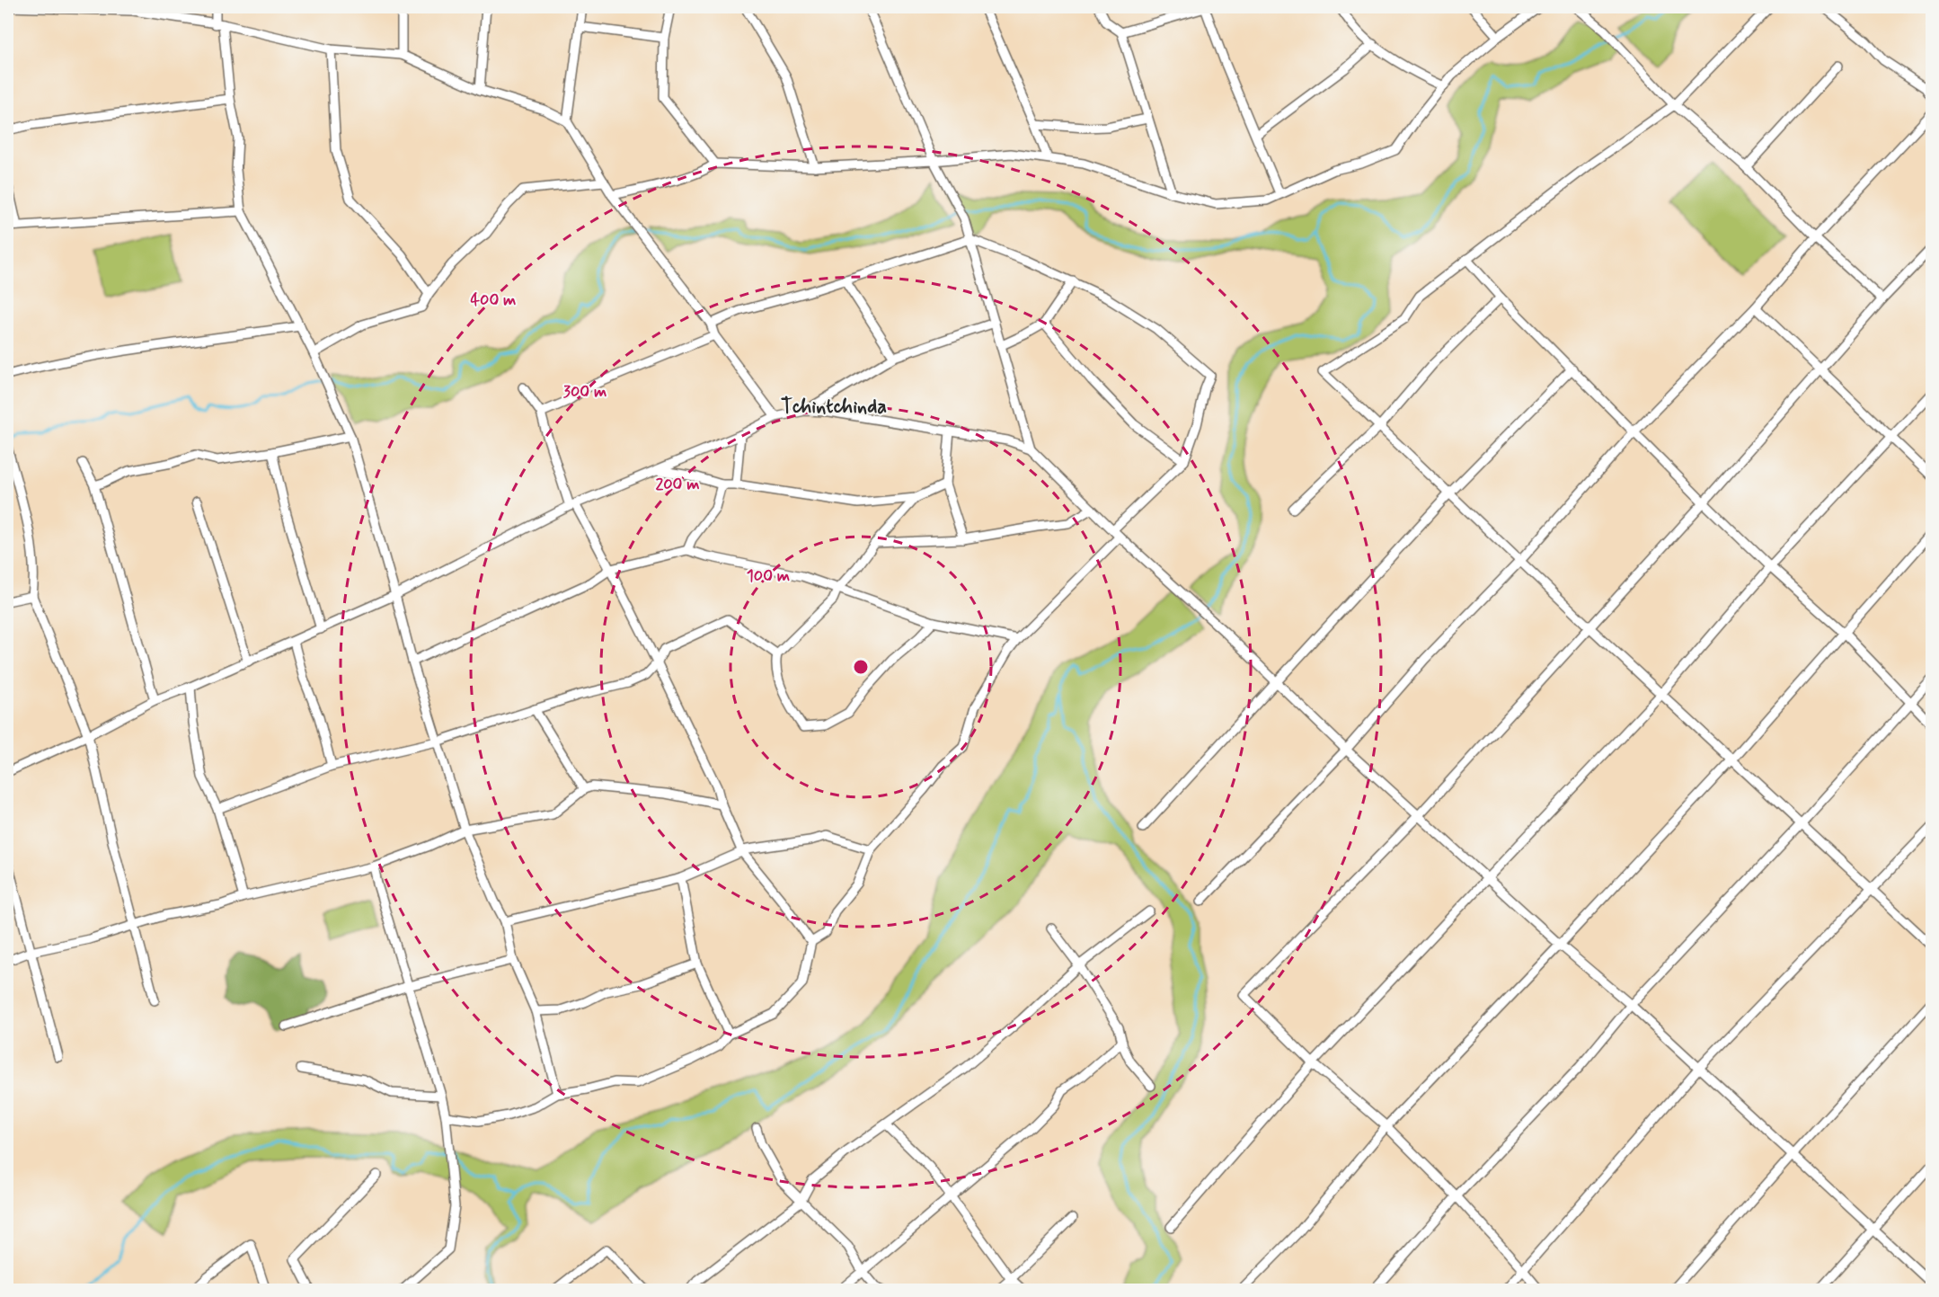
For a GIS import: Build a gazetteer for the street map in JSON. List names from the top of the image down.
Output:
{
  "districts": ["Tchintchinda"],
  "rings": [
    "400 m",
    "300 m",
    "200 m",
    "100 m"
  ]
}
